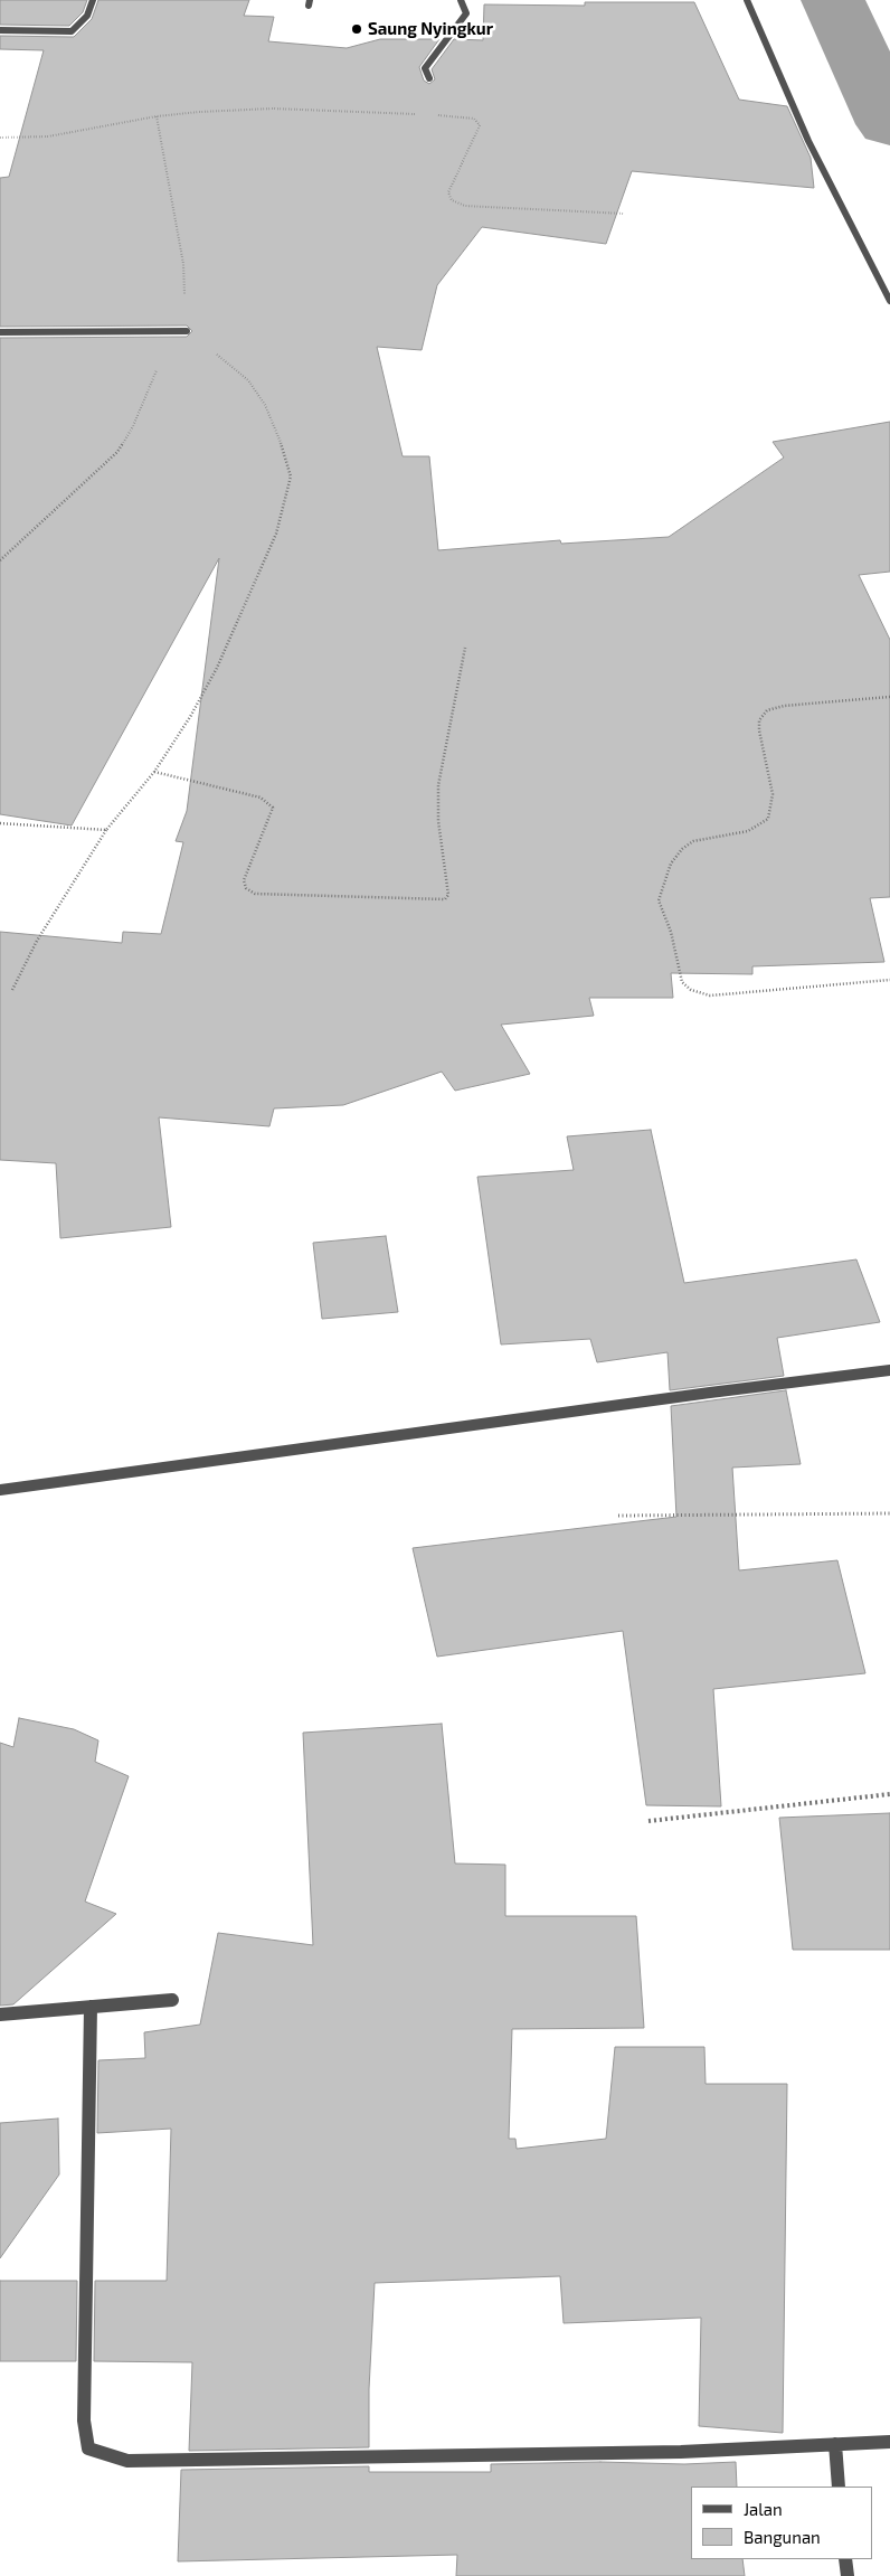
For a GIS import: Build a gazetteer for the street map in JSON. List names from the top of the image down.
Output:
{
  "places": ["Saung Nyingkur"],
  "legend": ["Jalan", "Bangunan"]
}
